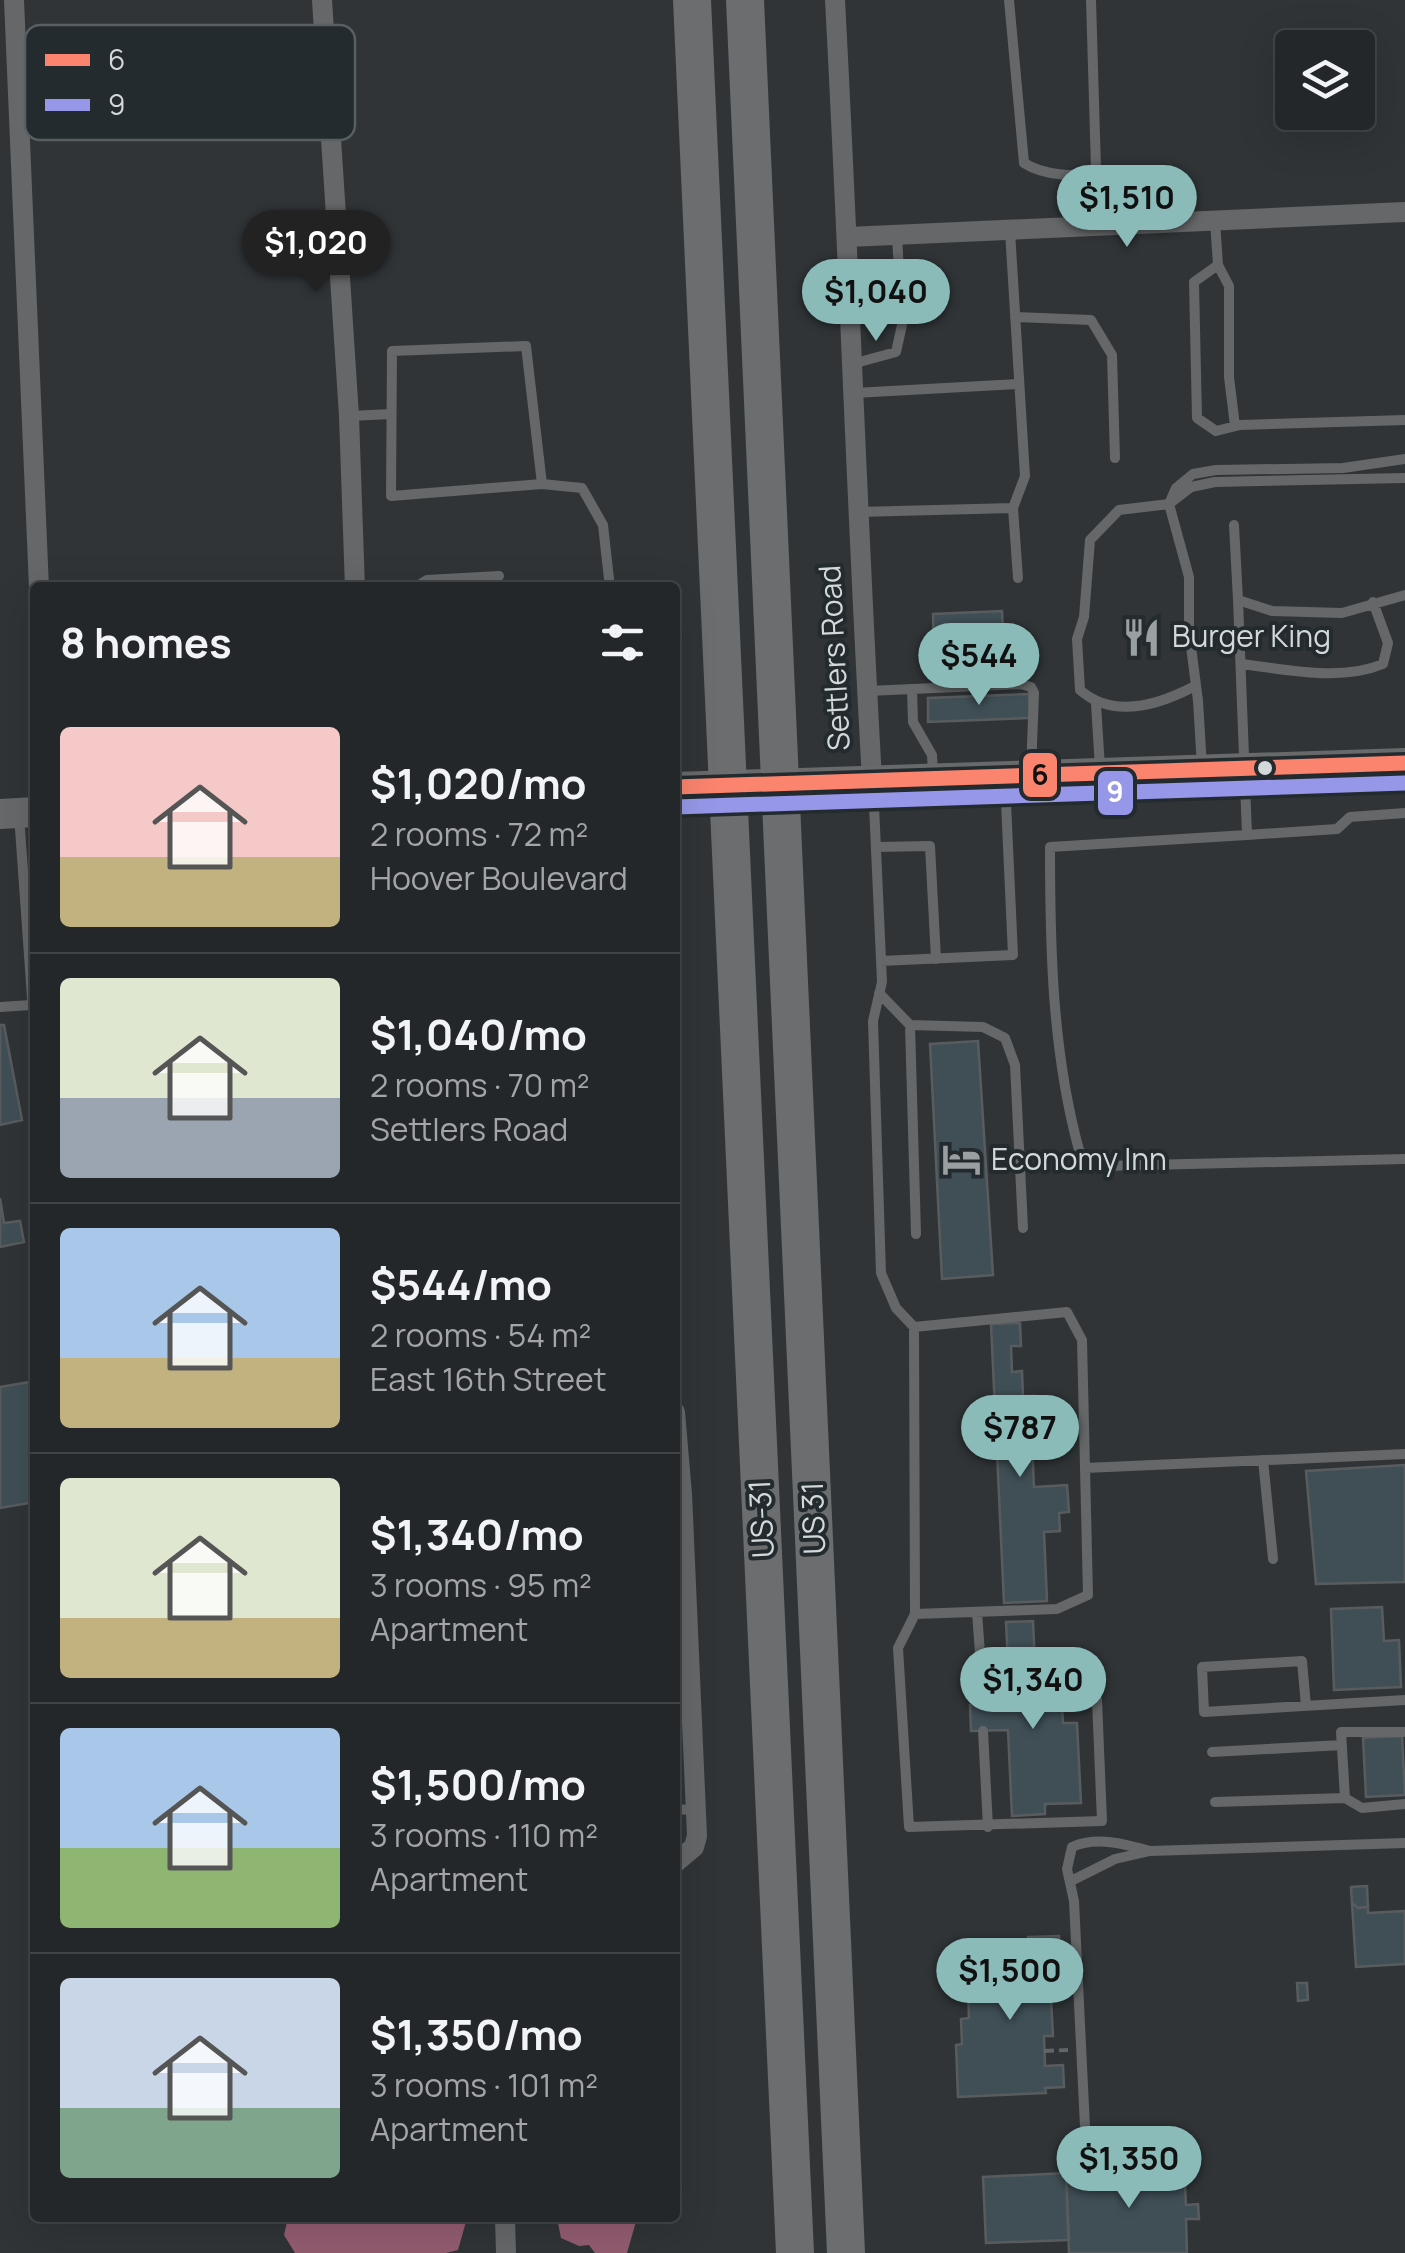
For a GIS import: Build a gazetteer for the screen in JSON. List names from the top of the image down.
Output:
{
  "streets": {
    "highway": ["US 31", "US-31"],
    "street": ["Settlers Road"]
  },
  "crossings": [
    ["US 31", "US-31"]
  ],
  "places": {
    "restaurant": ["Burger King"],
    "hotel": ["Economy Inn"]
  },
  "lines": ["transit line 6", "transit line 9"],
  "legend": ["6", "9"],
  "page": {
    "price": [
      "$1,510",
      "$1,020",
      "$1,040",
      "$544",
      "$787",
      "$1,340",
      "$1,500",
      "$1,350"
    ],
    "heading": "8 homes",
    "list": [
      {
        "name": "$1,020/mo",
        "note": "2 rooms · 72 m² · Hoover Boulevard"
      },
      {
        "name": "$1,040/mo",
        "note": "2 rooms · 70 m² · Settlers Road"
      },
      {
        "name": "$544/mo",
        "note": "2 rooms · 54 m² · East 16th Street"
      },
      {
        "name": "$1,340/mo",
        "note": "3 rooms · 95 m² · Apartment"
      },
      {
        "name": "$1,500/mo",
        "note": "3 rooms · 110 m² · Apartment"
      },
      {
        "name": "$1,350/mo",
        "note": "3 rooms · 101 m² · Apartment"
      }
    ]
  }
}
